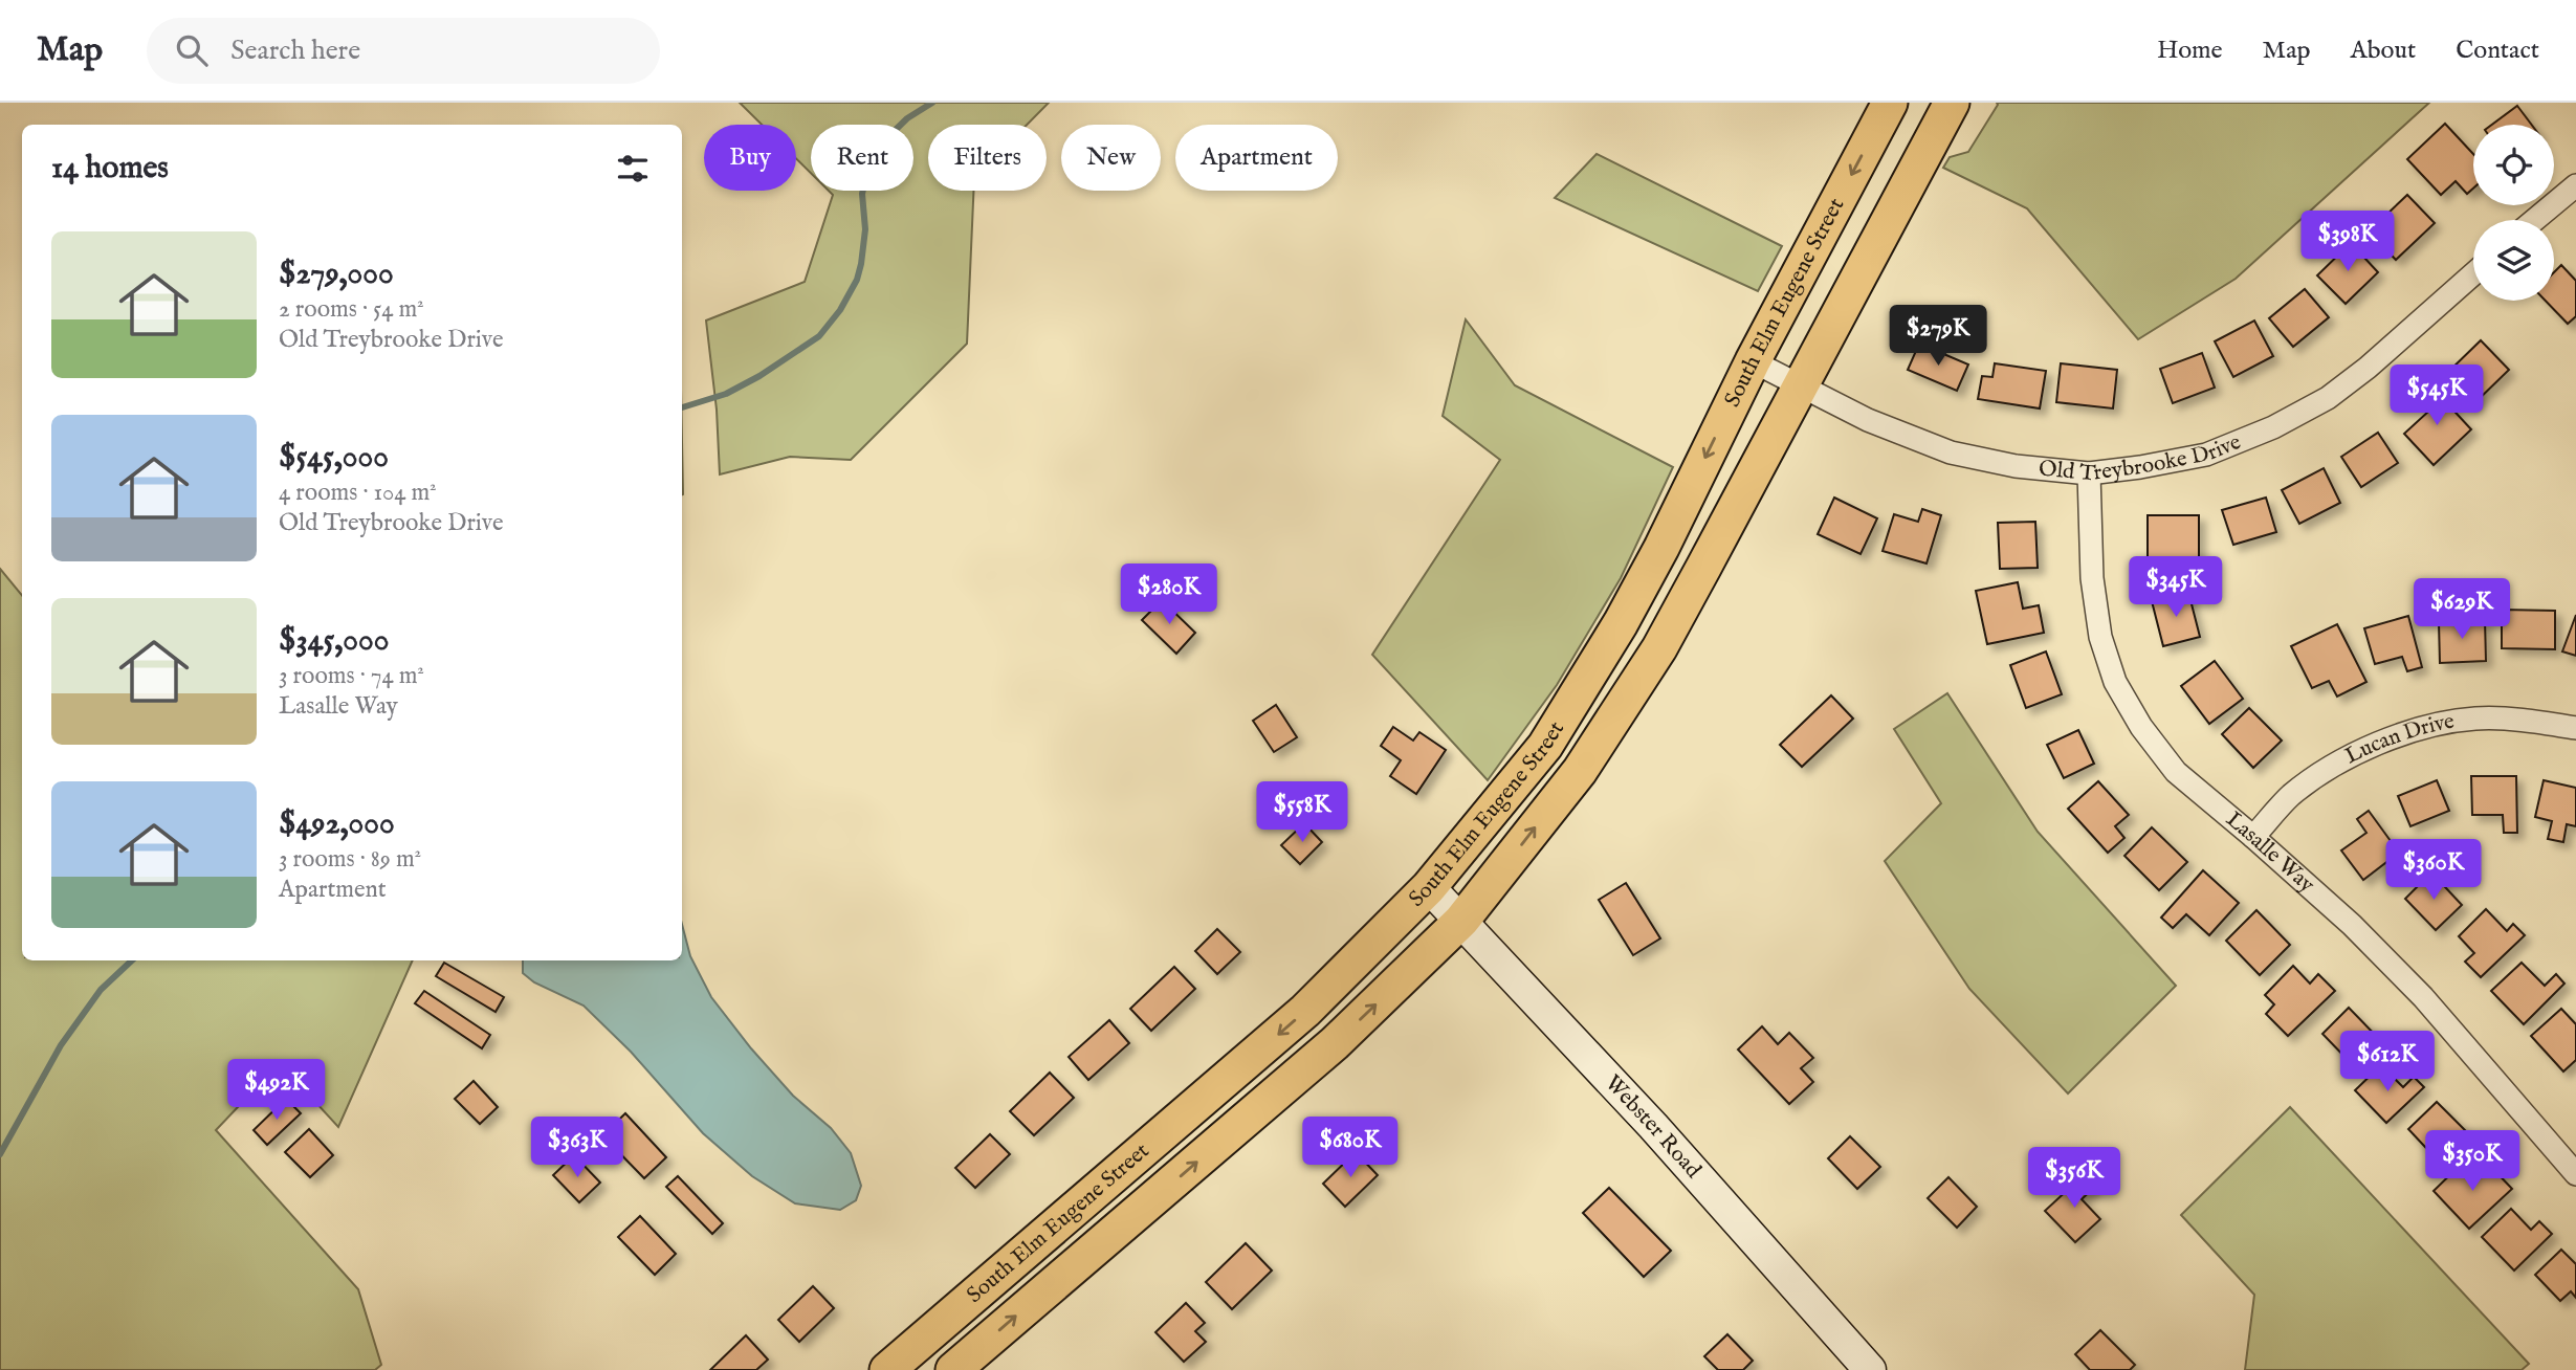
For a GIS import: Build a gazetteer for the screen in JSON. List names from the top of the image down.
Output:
{
  "streets": {
    "main road": ["South Elm Eugene Street"],
    "street": [
      "Old Treybrooke Drive",
      "Lucan Drive",
      "Lasalle Way",
      "Webster Road"
    ]
  },
  "crossings": [
    ["South Elm Eugene Street", "Old Treybrooke Drive"],
    ["South Elm Eugene Street", "Webster Road"],
    ["Old Treybrooke Drive", "Lasalle Way"],
    ["Lucan Drive", "Lasalle Way"]
  ],
  "page": {
    "header": "Map",
    "search": "Search here",
    "nav": [
      "Home",
      "Map",
      "About",
      "Contact"
    ],
    "chip": [
      "Buy",
      "Rent",
      "Filters",
      "New",
      "Apartment"
    ],
    "heading": "14 homes",
    "price": [
      "$398K",
      "$279K",
      "$545K",
      "$345K",
      "$280K",
      "$629K",
      "$558K",
      "$360K",
      "$612K",
      "$492K",
      "$363K",
      "$680K",
      "$350K",
      "$356K"
    ],
    "list": [
      {
        "name": "$279,000",
        "note": "2 rooms · 54 m² · Old Treybrooke Drive"
      },
      {
        "name": "$545,000",
        "note": "4 rooms · 104 m² · Old Treybrooke Drive"
      },
      {
        "name": "$345,000",
        "note": "3 rooms · 74 m² · Lasalle Way"
      },
      {
        "name": "$492,000",
        "note": "3 rooms · 89 m² · Apartment"
      }
    ]
  }
}
